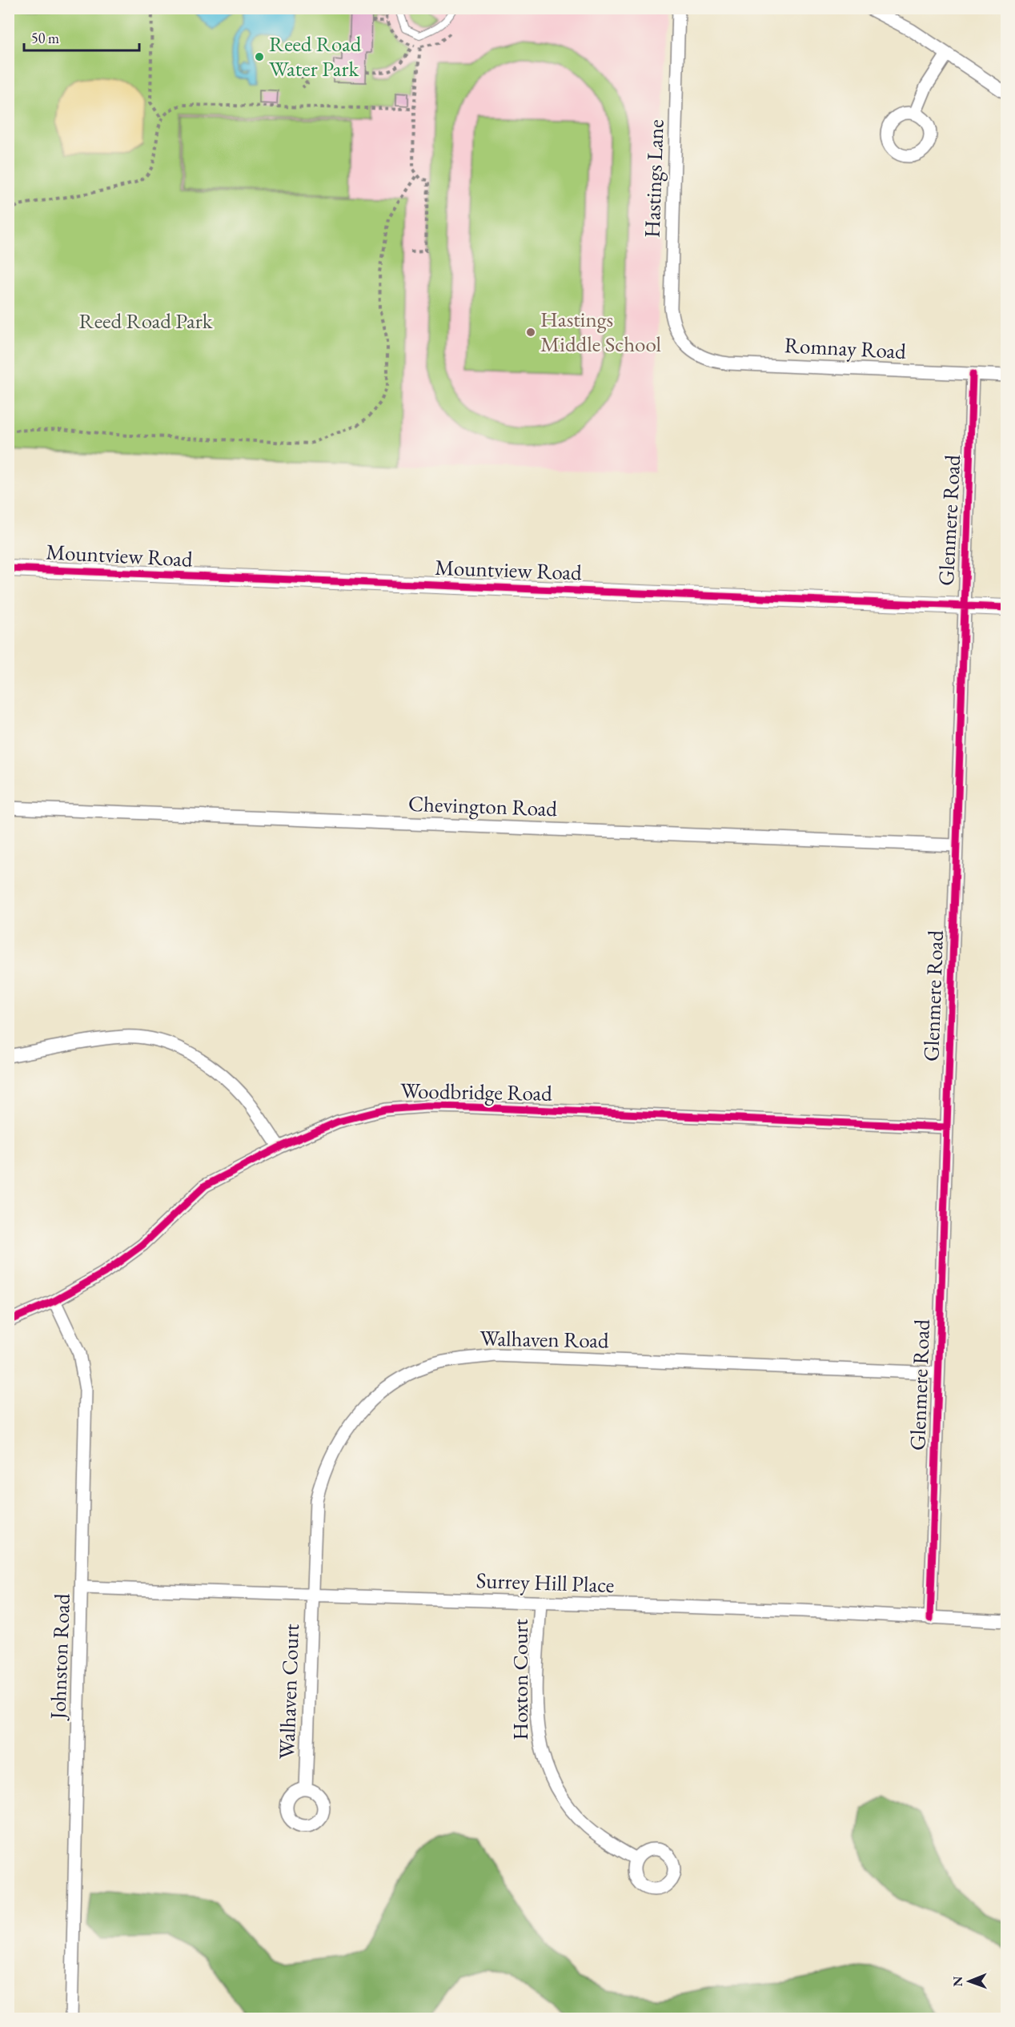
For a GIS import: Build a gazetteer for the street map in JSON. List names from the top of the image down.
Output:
{
  "streets": {
    "street": [
      "Hastings Lane",
      "Romnay Road",
      "Glenmere Road",
      "Mountview Road",
      "Chevington Road",
      "Woodbridge Road",
      "Walhaven Road",
      "Surrey Hill Place",
      "Johnston Road",
      "Hoxton Court",
      "Walhaven Court"
    ]
  },
  "crossings": [
    ["Hastings Lane", "Romnay Road"],
    ["Romnay Road", "Glenmere Road"],
    ["Glenmere Road", "Mountview Road"],
    ["Glenmere Road", "Chevington Road"],
    ["Glenmere Road", "Woodbridge Road"],
    ["Glenmere Road", "Walhaven Road"],
    ["Glenmere Road", "Surrey Hill Place"],
    ["Woodbridge Road", "Johnston Road"],
    ["Walhaven Road", "Surrey Hill Place"],
    ["Walhaven Road", "Walhaven Court"],
    ["Surrey Hill Place", "Johnston Road"],
    ["Surrey Hill Place", "Hoxton Court"],
    ["Surrey Hill Place", "Walhaven Court"]
  ],
  "parks": ["Reed Road Park"],
  "places": ["Reed Road Water Park", "Hastings Middle School"],
  "scale_bar": "50 m",
  "north": "left"
}
